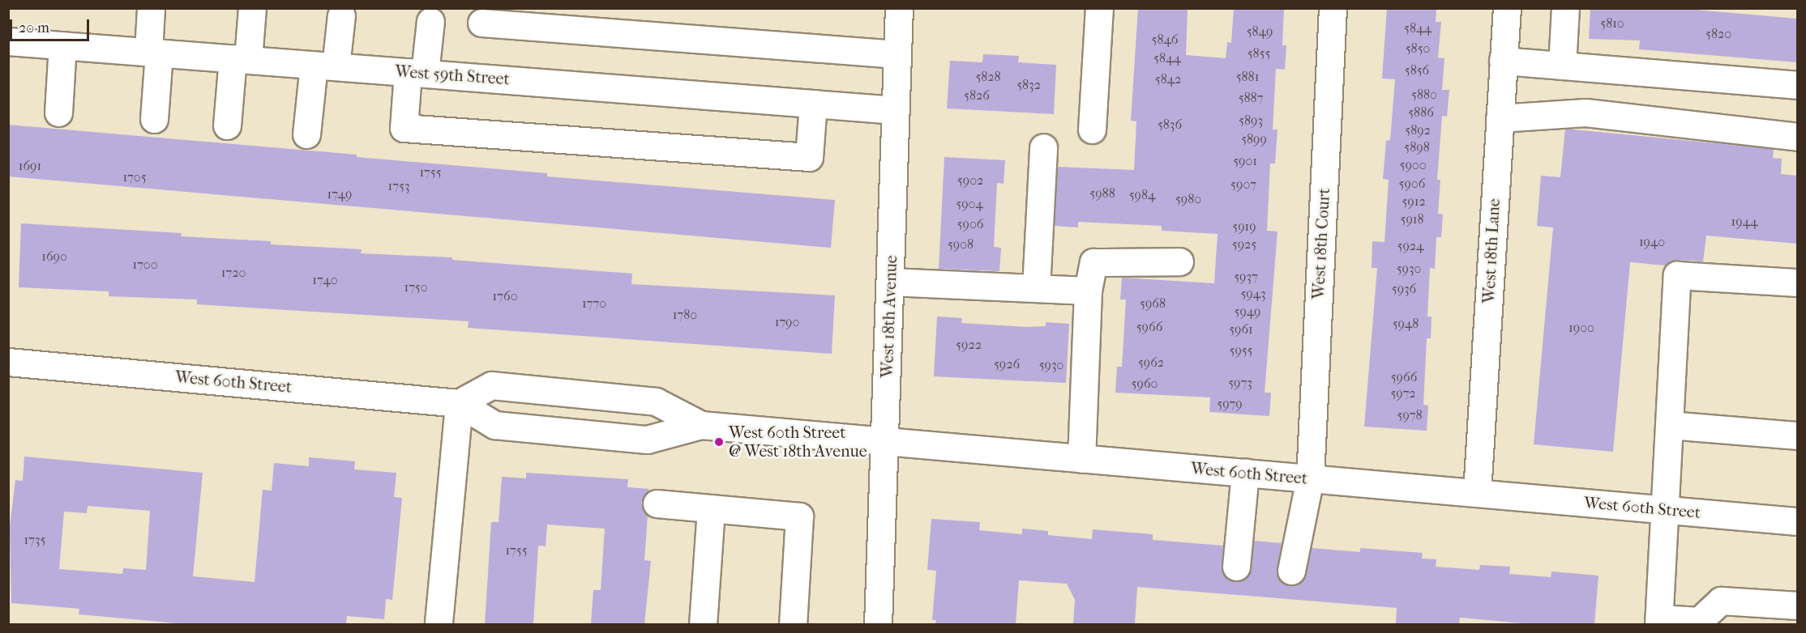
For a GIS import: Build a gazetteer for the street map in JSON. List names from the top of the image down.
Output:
{
  "streets": {
    "street": [
      "West 59th Street",
      "West 18th Court",
      "West 18th Lane",
      "West 18th Avenue",
      "West 60th Street"
    ]
  },
  "crossings": [
    ["West 59th Street", "West 18th Avenue"],
    ["West 18th Court", "West 60th Street"],
    ["West 18th Lane", "West 60th Street"],
    ["West 18th Avenue", "West 60th Street"]
  ],
  "places": ["West 60th Street @ West 18th Avenue"],
  "house_numbers": [
    "5810",
    "5844",
    "5849",
    "5820",
    "5846",
    "5850",
    "5855",
    "5844",
    "5856",
    "5828",
    "5881",
    "5842",
    "5832",
    "5880",
    "5826",
    "5887",
    "5886",
    "5893",
    "5836",
    "5892",
    "5899",
    "5898",
    "5901",
    "5900",
    "1691",
    "1755",
    "1705",
    "5902",
    "5906",
    "5907",
    "1753",
    "5988",
    "1749",
    "5984",
    "5980",
    "5912",
    "5904",
    "5918",
    "1944",
    "5906",
    "5919",
    "1940",
    "5908",
    "5925",
    "5924",
    "1690",
    "1700",
    "5930",
    "1720",
    "5937",
    "1740",
    "1750",
    "5936",
    "5943",
    "1760",
    "1770",
    "5968",
    "5949",
    "1780",
    "1790",
    "5948",
    "5966",
    "1900",
    "5961",
    "5922",
    "5955",
    "5962",
    "5926",
    "5930",
    "5966",
    "5973",
    "5960",
    "5972",
    "5979",
    "5978",
    "1735",
    "1755"
  ],
  "scale_bar": "20 m"
}
